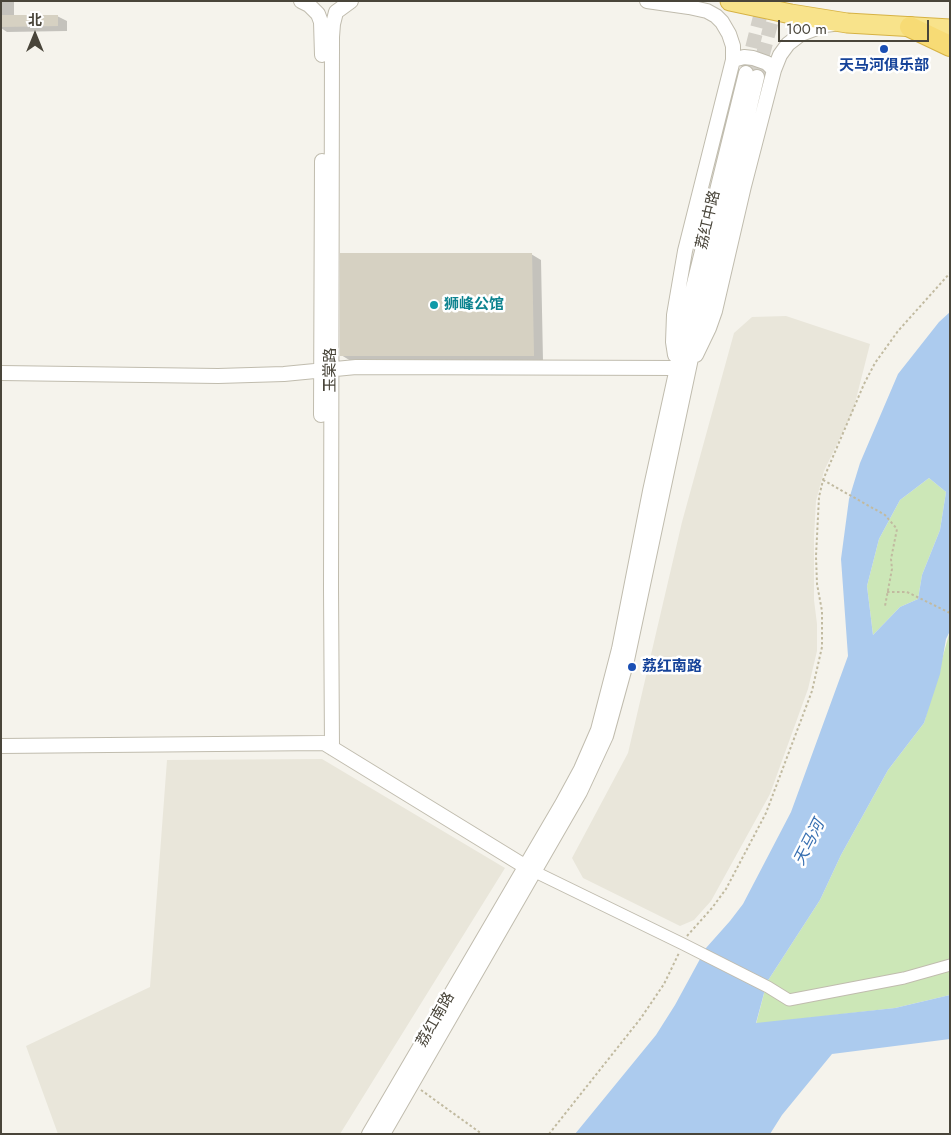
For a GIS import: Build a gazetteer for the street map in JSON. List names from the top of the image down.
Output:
{
  "streets": {
    "street": ["荔红中路", "玉棠路", "荔红南路"]
  },
  "crossings": [
    ["荔红中路", "荔红南路"]
  ],
  "water": ["天马河"],
  "places": ["天马河俱乐部", "狮峰公馆", "荔红南路"],
  "scale_bar": "100 m",
  "north": "top"
}
